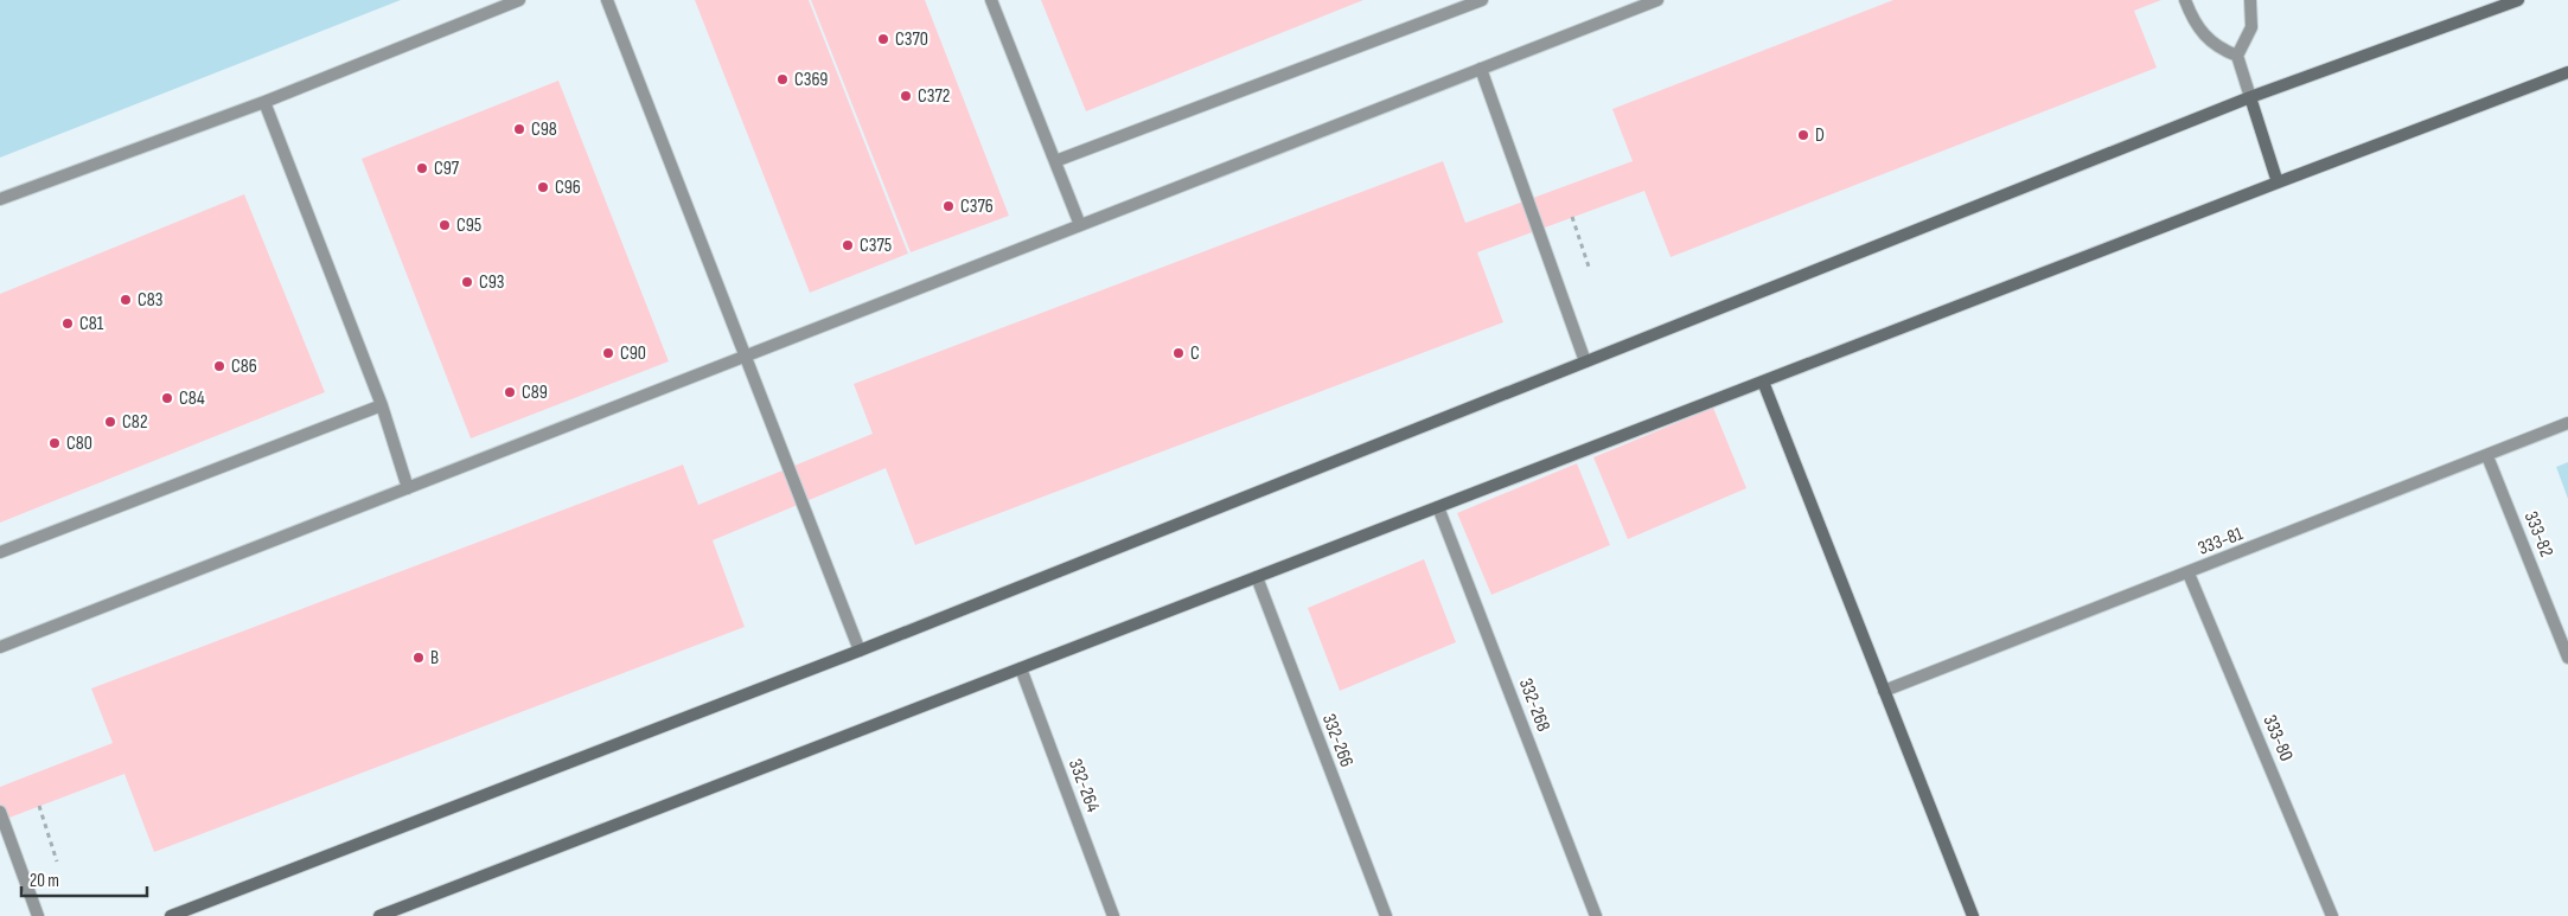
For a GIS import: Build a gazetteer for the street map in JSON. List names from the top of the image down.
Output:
{
  "streets": {
    "street": [
      "333-82",
      "333-81",
      "332-268",
      "333-80",
      "332-266",
      "332-264"
    ]
  },
  "crossings": [
    ["333-82", "333-81"],
    ["333-81", "333-80"]
  ],
  "places": [
    "C370",
    "C369",
    "C372",
    "C98",
    "D",
    "C97",
    "C96",
    "C376",
    "C95",
    "C375",
    "C93",
    "C83",
    "C81",
    "C90",
    "C",
    "C86",
    "C89",
    "C84",
    "C82",
    "C80",
    "B"
  ],
  "scale_bar": "20 m"
}
